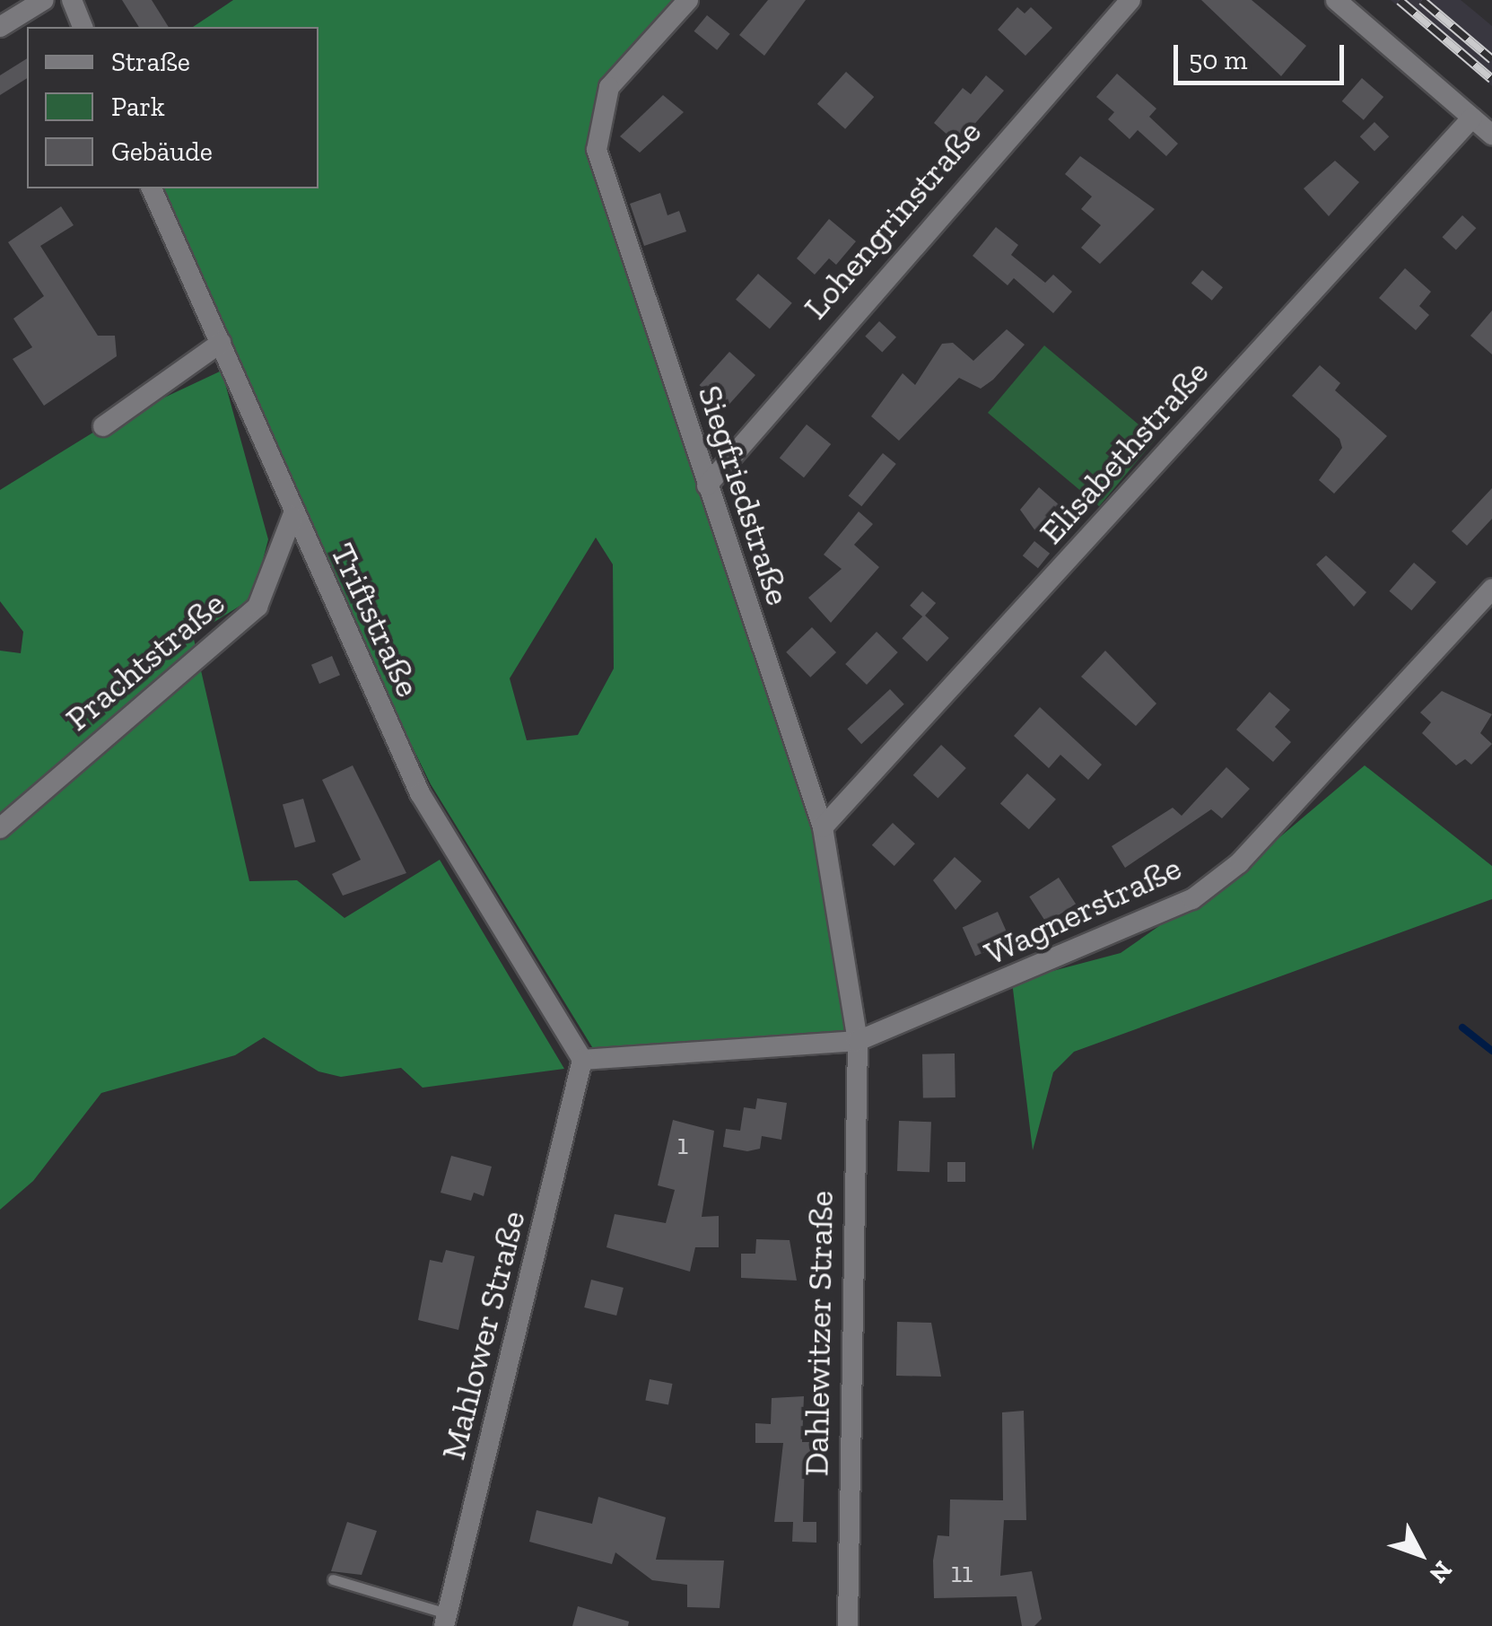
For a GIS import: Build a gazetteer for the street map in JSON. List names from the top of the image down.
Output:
{
  "streets": {
    "street": [
      "Lohengrinstraße",
      "Elisabethstraße",
      "Siegfriedstraße",
      "Triftstraße",
      "Prachtstraße",
      "Wagnerstraße",
      "Dahlewitzer Straße",
      "Mahlower Straße"
    ]
  },
  "crossings": [
    ["Lohengrinstraße", "Siegfriedstraße"],
    ["Elisabethstraße", "Siegfriedstraße"],
    ["Siegfriedstraße", "Wagnerstraße"],
    ["Siegfriedstraße", "Dahlewitzer Straße"],
    ["Triftstraße", "Prachtstraße"],
    ["Triftstraße", "Wagnerstraße"],
    ["Triftstraße", "Mahlower Straße"],
    ["Wagnerstraße", "Dahlewitzer Straße"],
    ["Wagnerstraße", "Mahlower Straße"]
  ],
  "house_numbers": ["1", "11"],
  "legend": ["Straße", "Park", "Gebäude"],
  "scale_bar": "50 m",
  "north": "bottom right"
}
